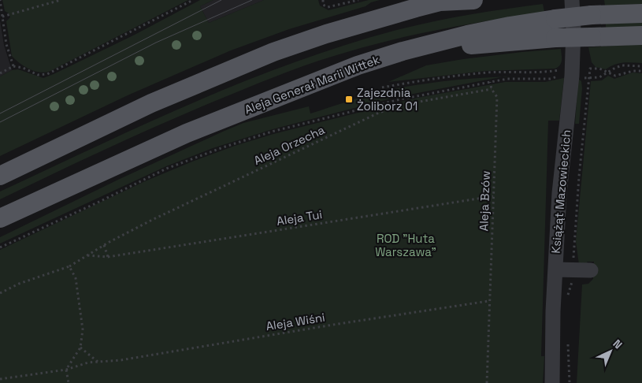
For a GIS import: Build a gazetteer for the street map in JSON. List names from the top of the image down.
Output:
{
  "streets": {
    "main road": ["Aleja Generał Marii Wittek"],
    "street": ["Książąt Mazowieckich"],
    "path": [
      "Aleja Orzecha",
      "Aleja Bzów",
      "Aleja Tui",
      "Aleja Wiśni"
    ]
  },
  "crossings": [
    ["Aleja Orzecha", "Aleja Bzów"],
    ["Aleja Orzecha", "Aleja Tui"],
    ["Aleja Bzów", "Aleja Tui"],
    ["Aleja Bzów", "Aleja Wiśni"]
  ],
  "parks": ["ROD \"Huta Warszawa\""],
  "places": {
    "transit": ["Zajezdnia Żoliborz 01"]
  },
  "north": "top right"
}
